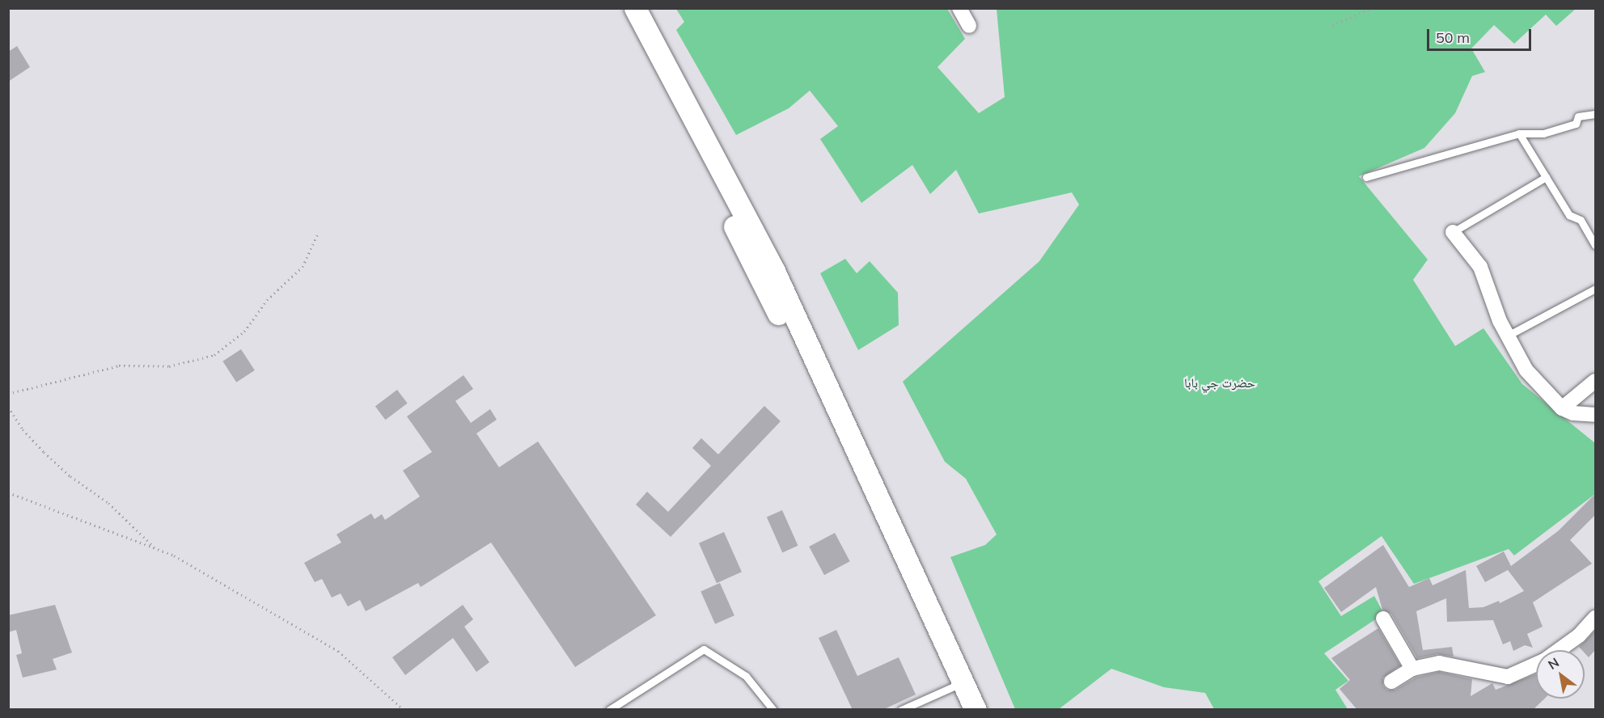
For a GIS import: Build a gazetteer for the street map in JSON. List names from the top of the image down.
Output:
{
  "parks": ["حضرت جي بابا"],
  "scale_bar": "50 m",
  "north": "top left"
}
